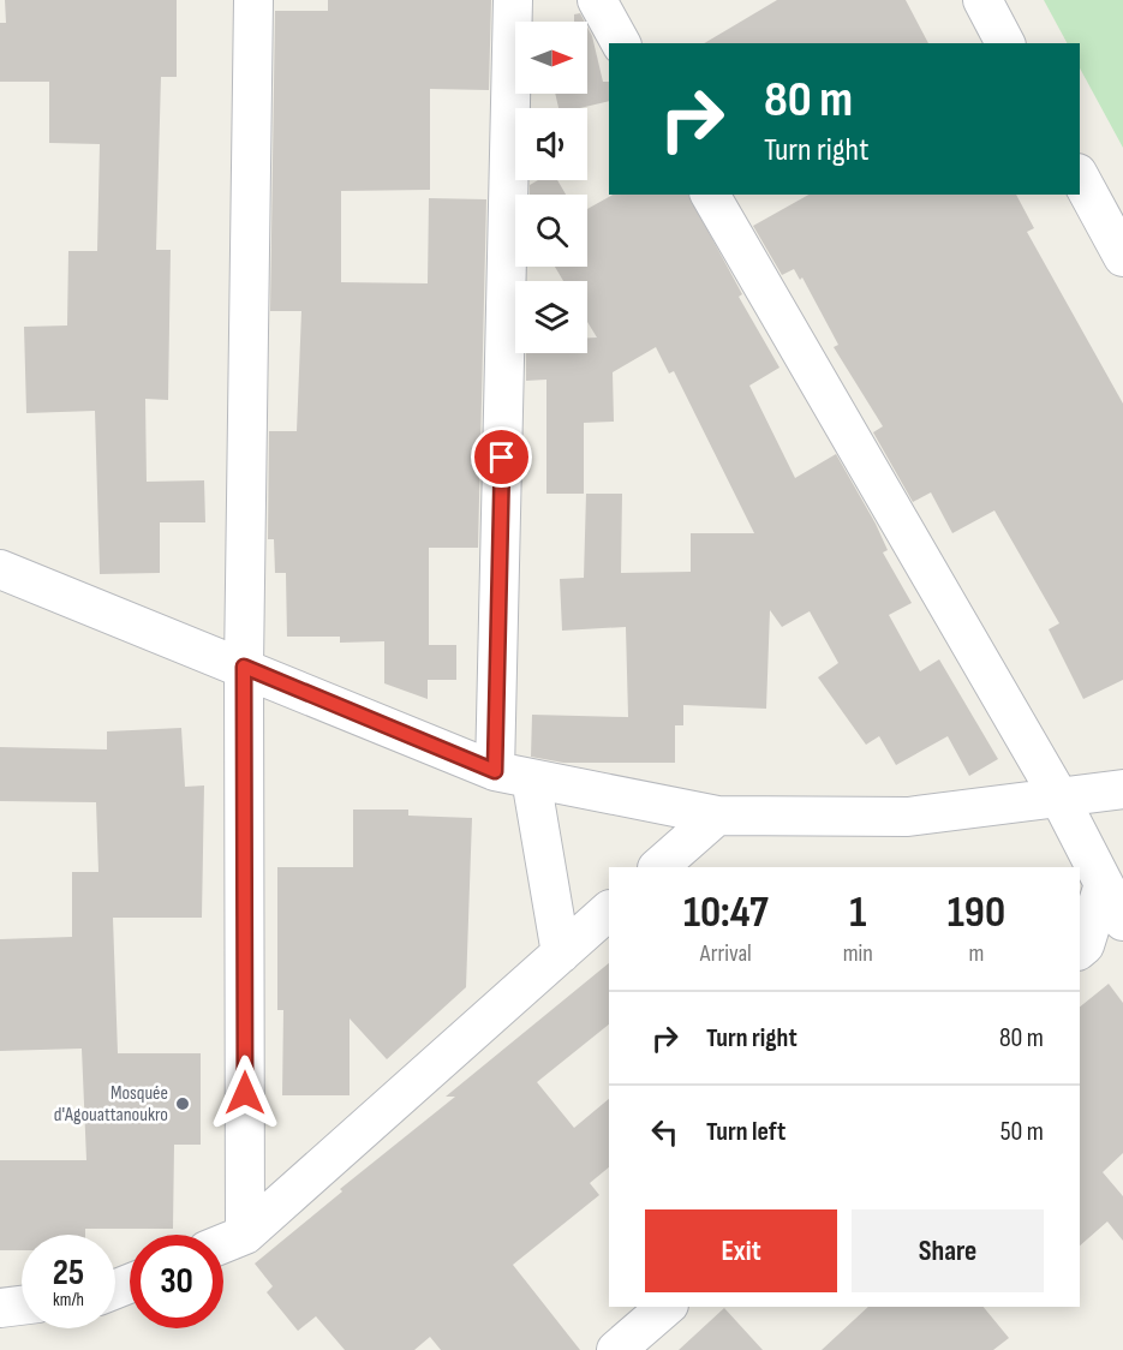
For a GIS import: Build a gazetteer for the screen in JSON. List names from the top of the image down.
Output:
{
  "places": ["Mosquée d'Agouattanoukro"],
  "north": "right",
  "page": {
    "turn": ["80 m", "Turn right"],
    "eta": [
      "10:47",
      "Arrival",
      "1",
      "min",
      "190",
      "m"
    ],
    "list": [
      {
        "name": "Turn right",
        "value": "80 m"
      },
      {
        "name": "Turn left",
        "value": "50 m"
      }
    ],
    "buttons": ["Exit", "Share"],
    "speed": "25 km/h",
    "limit": "30"
  }
}
